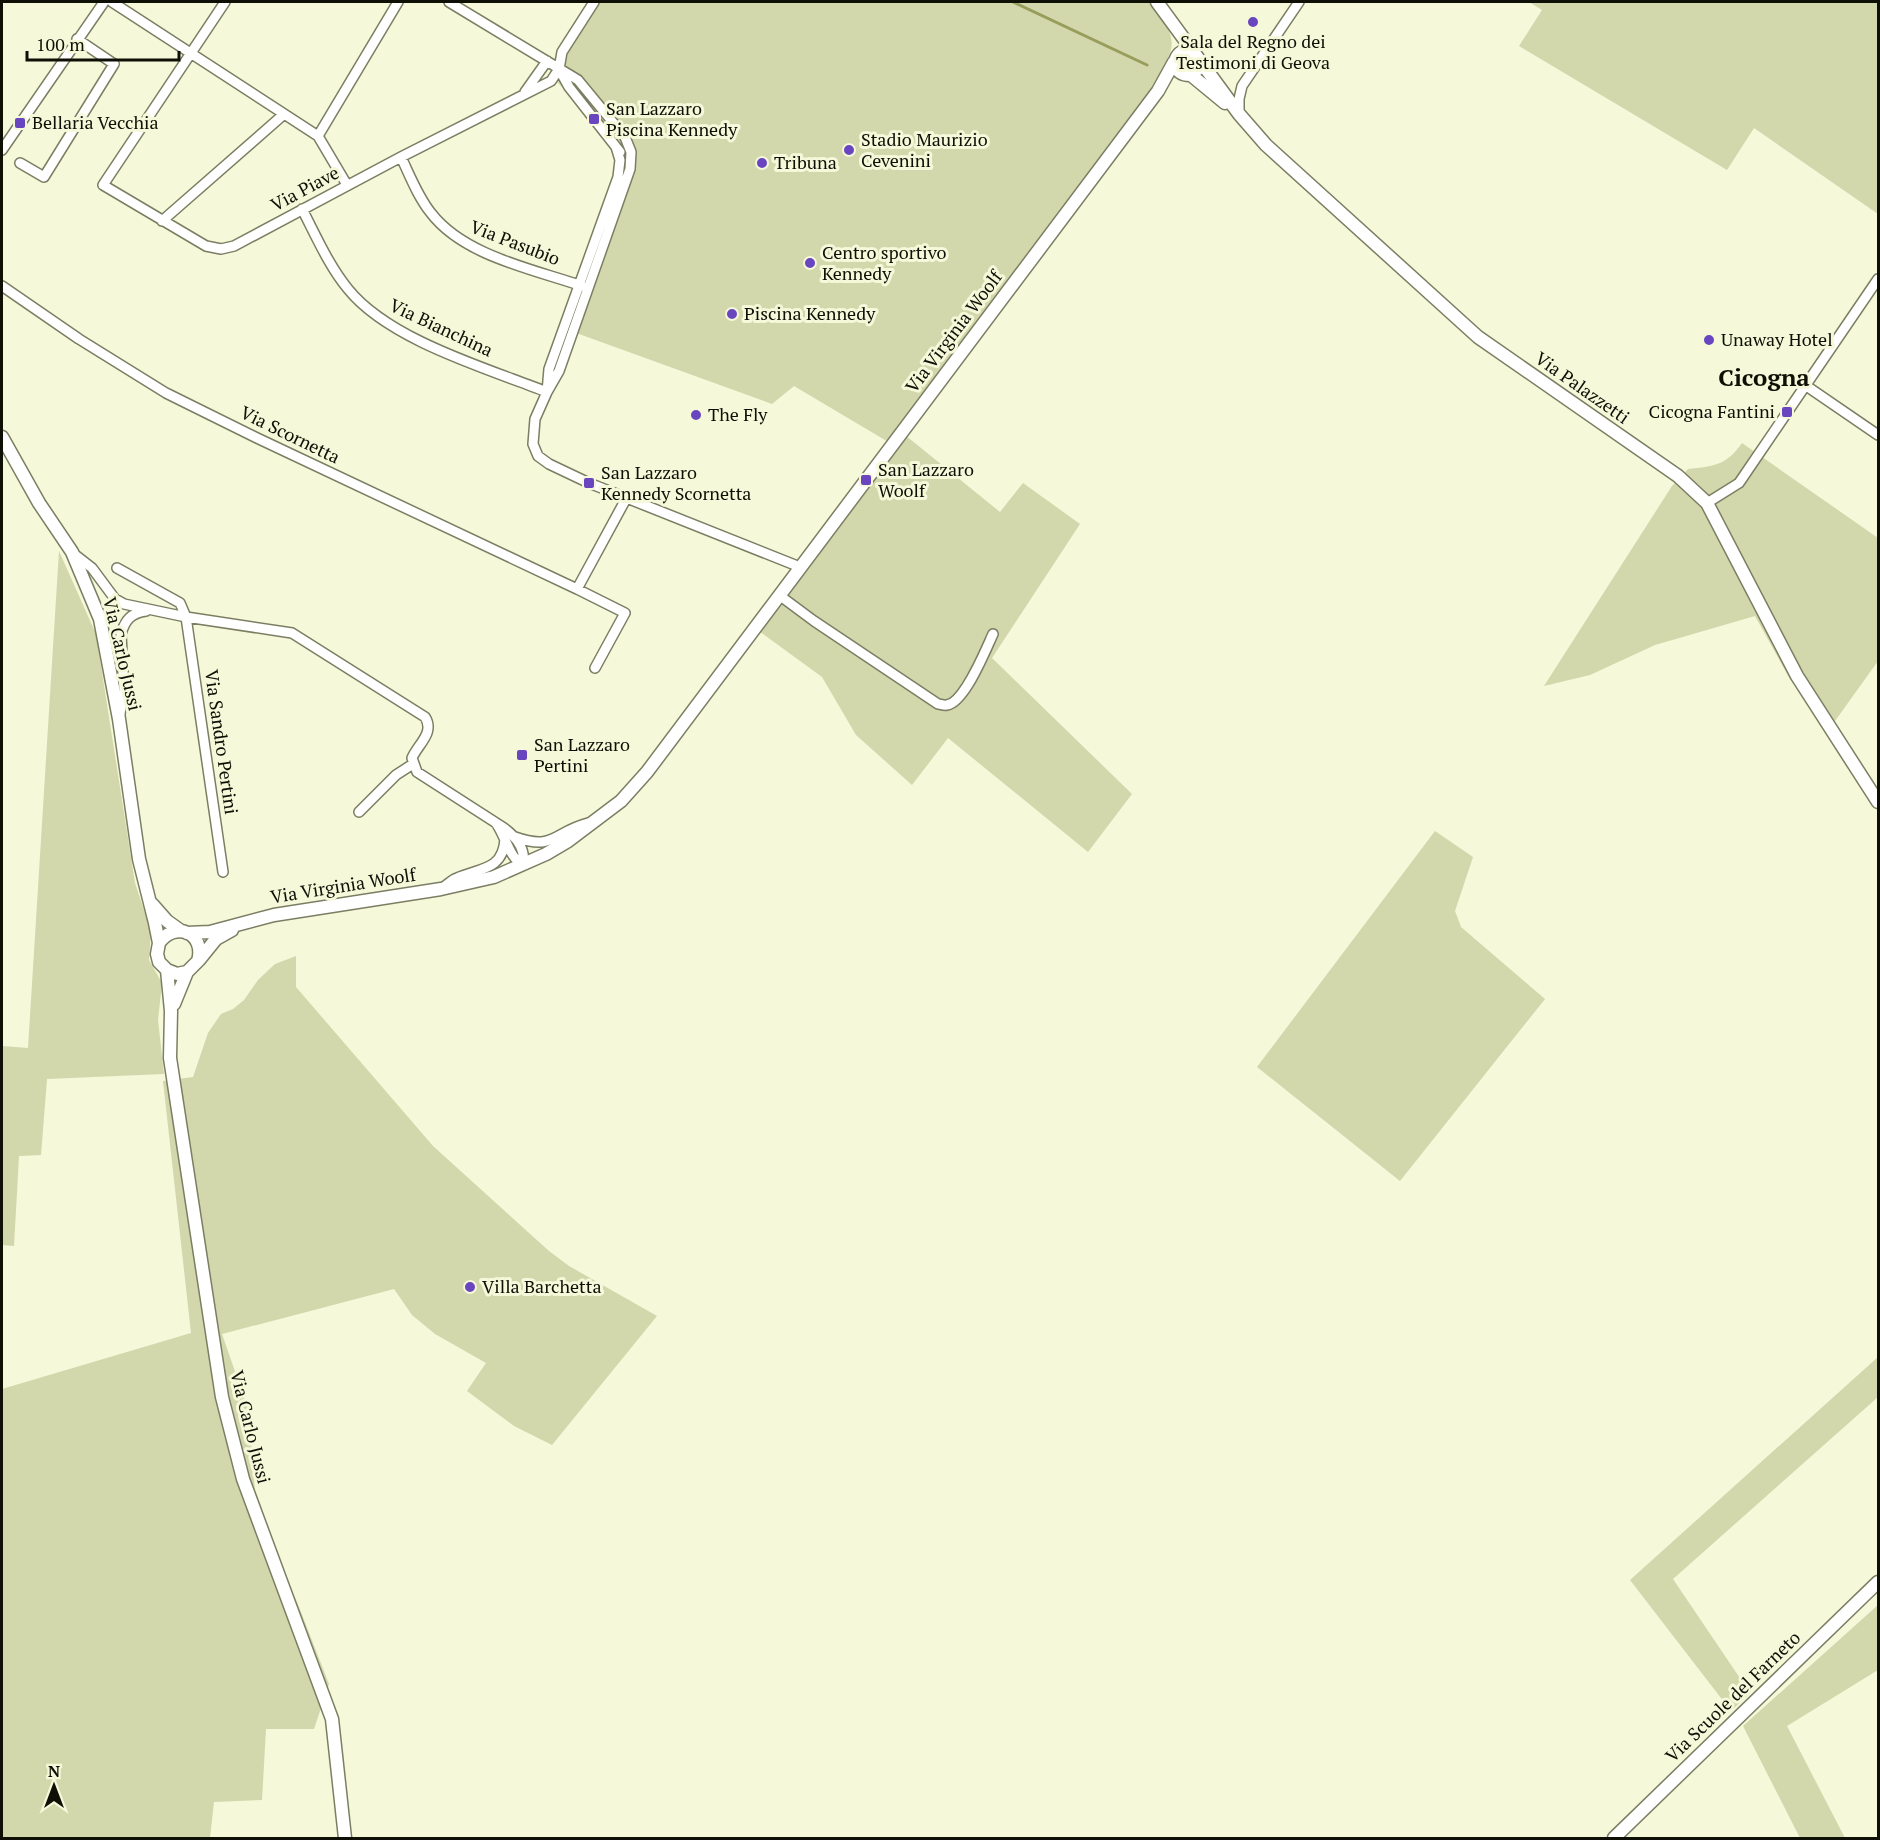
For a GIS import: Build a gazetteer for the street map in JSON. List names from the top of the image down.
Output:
{
  "streets": {
    "street": [
      "Via Piave",
      "Via Pasubio",
      "Via Bianchina",
      "Via Virginia Woolf",
      "Via Palazzetti",
      "Via Scornetta",
      "Via Carlo Jussi",
      "Via Sandro Pertini",
      "Via Scuole del Farneto"
    ]
  },
  "crossings": [
    ["Via Piave", "Via Pasubio"],
    ["Via Piave", "Via Bianchina"],
    ["Via Virginia Woolf", "Via Palazzetti"],
    ["Via Virginia Woolf", "Via Carlo Jussi"]
  ],
  "districts": ["Cicogna"],
  "places": {
    "other": [
      "Sala del Regno dei Testimoni di Geova",
      "Stadio Maurizio Cevenini",
      "Tribuna",
      "Centro sportivo Kennedy",
      "Piscina Kennedy",
      "Unaway Hotel",
      "The Fly",
      "Villa Barchetta"
    ],
    "transit": [
      "San Lazzaro Piscina Kennedy",
      "Bellaria Vecchia",
      "Cicogna Fantini",
      "San Lazzaro Woolf",
      "San Lazzaro Kennedy Scornetta",
      "San Lazzaro Pertini"
    ]
  },
  "scale_bar": "100 m",
  "north": "top"
}
